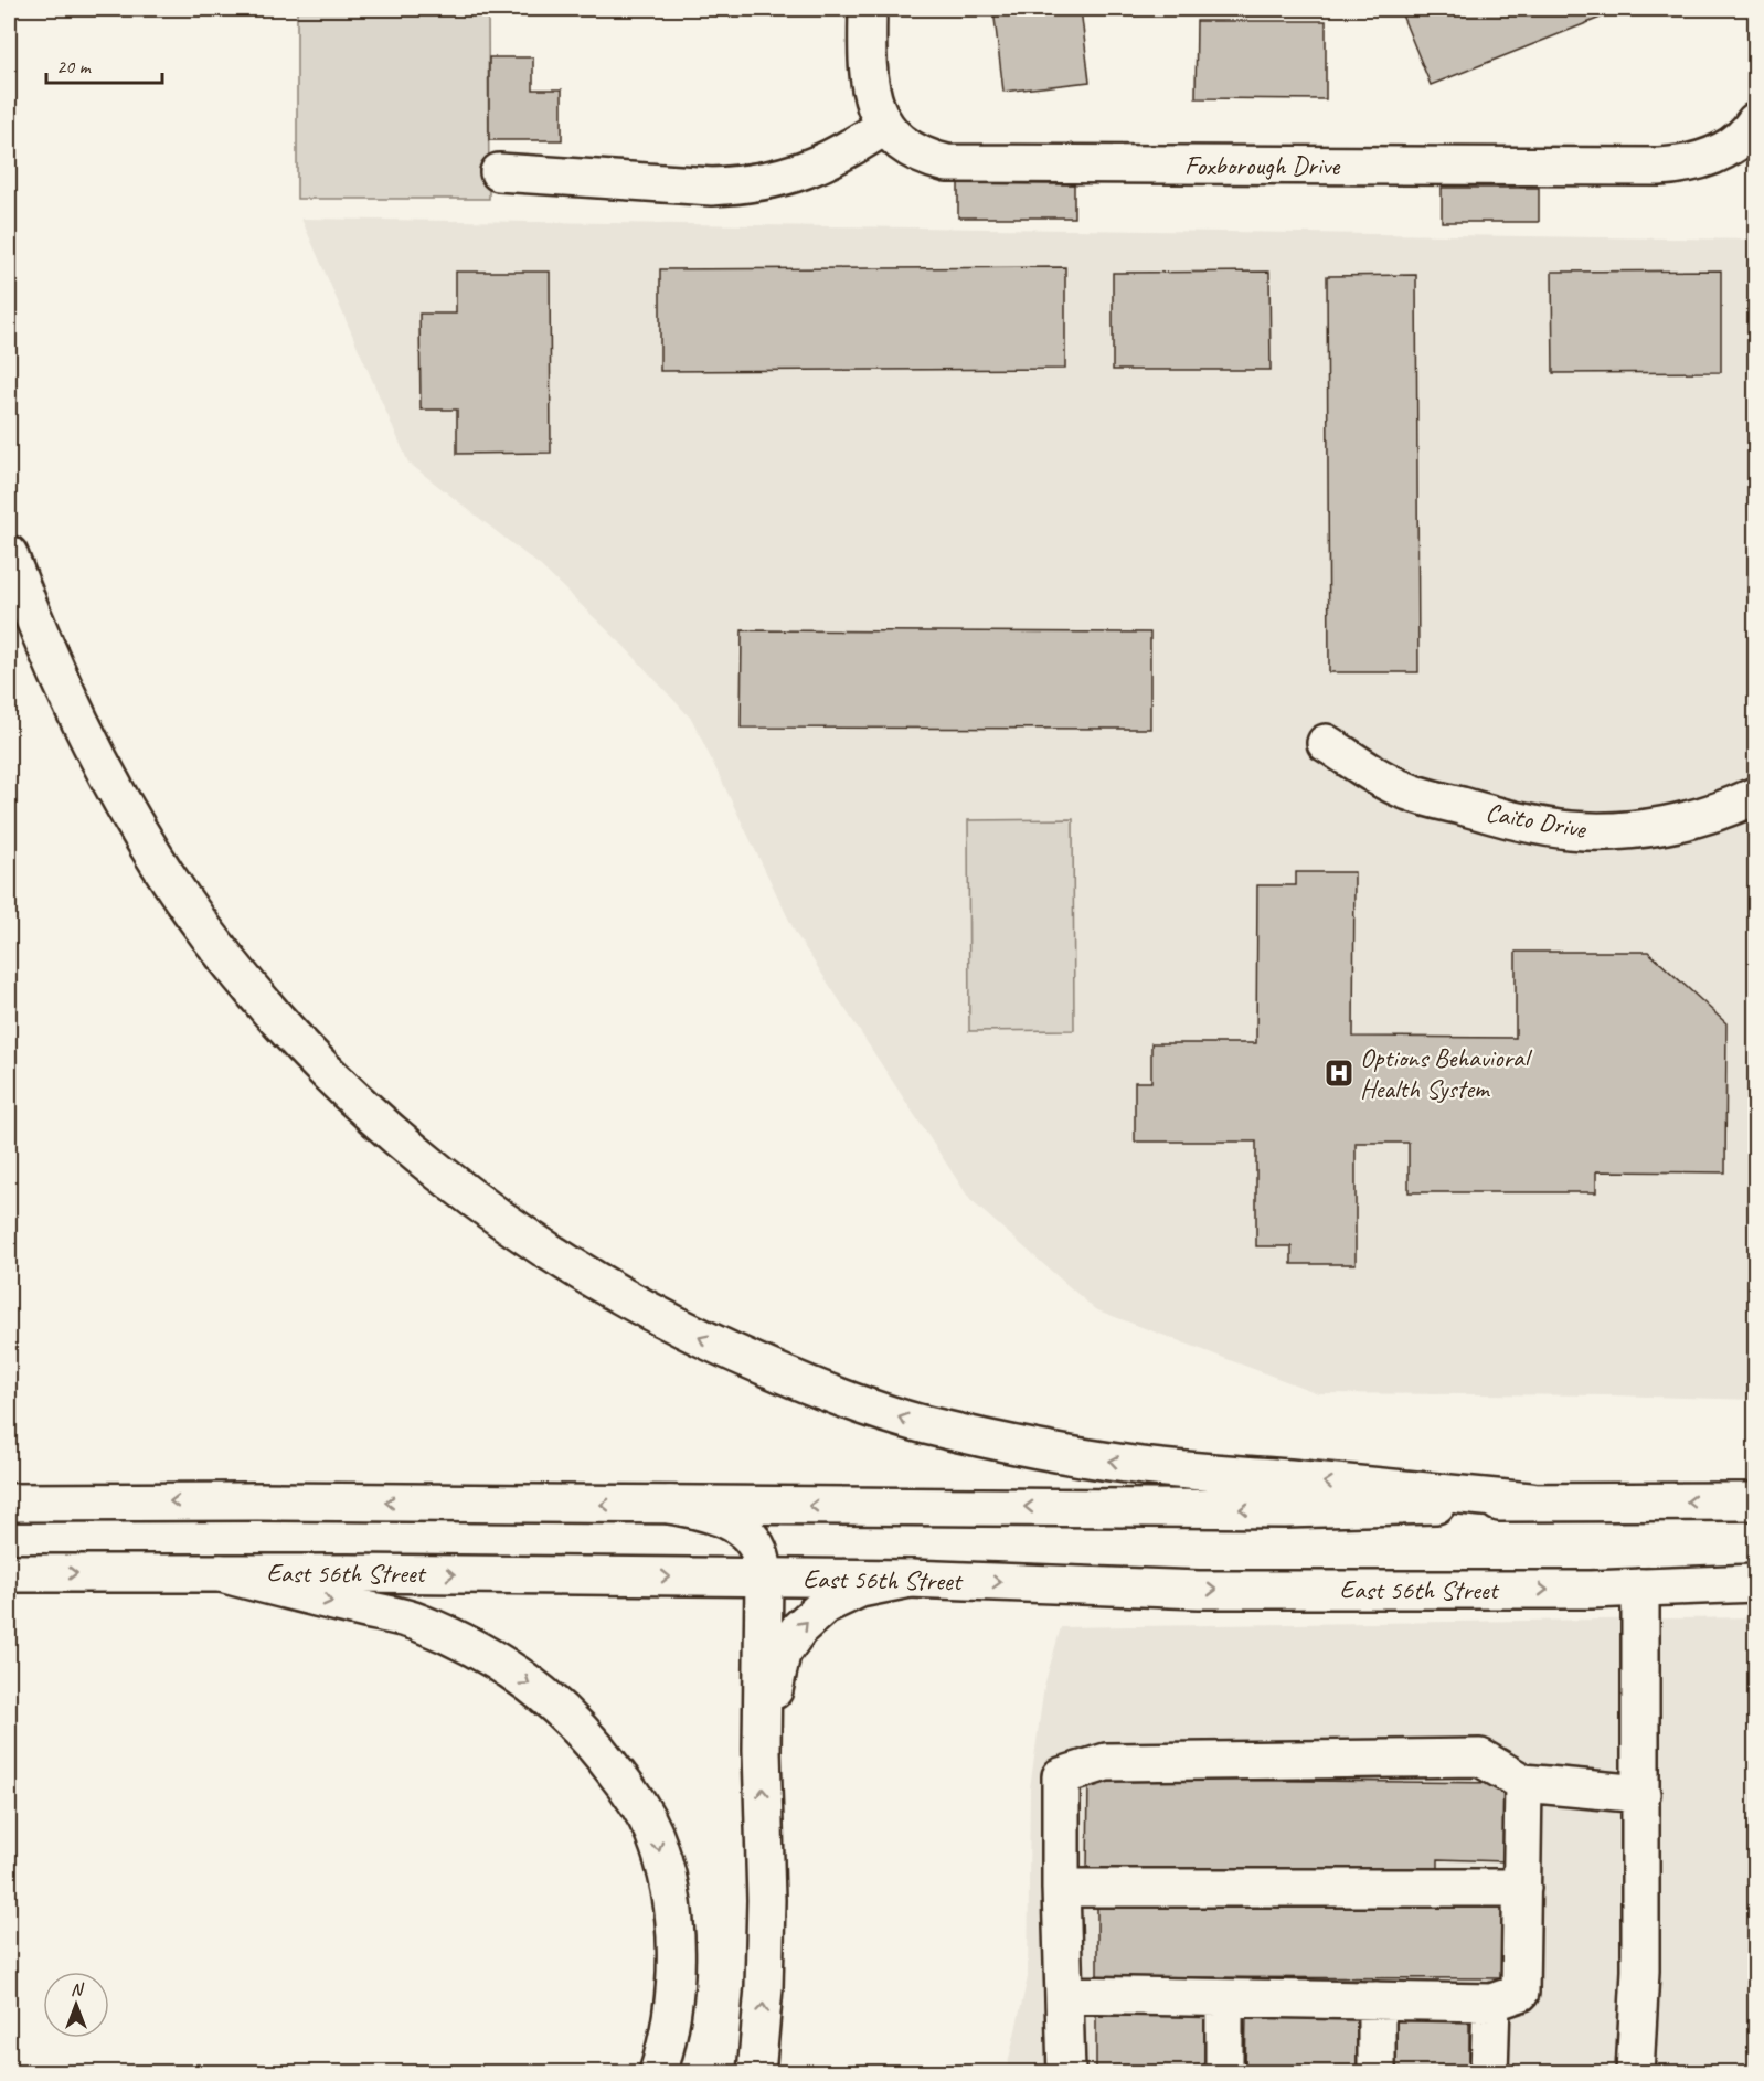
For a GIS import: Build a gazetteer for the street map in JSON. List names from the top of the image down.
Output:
{
  "streets": {
    "main road": ["Foxborough Drive", "Caito Drive", "East 56th Street"]
  },
  "places": {
    "hospital": ["Options Behavioral Health System"]
  },
  "scale_bar": "20 m",
  "north": "top"
}
